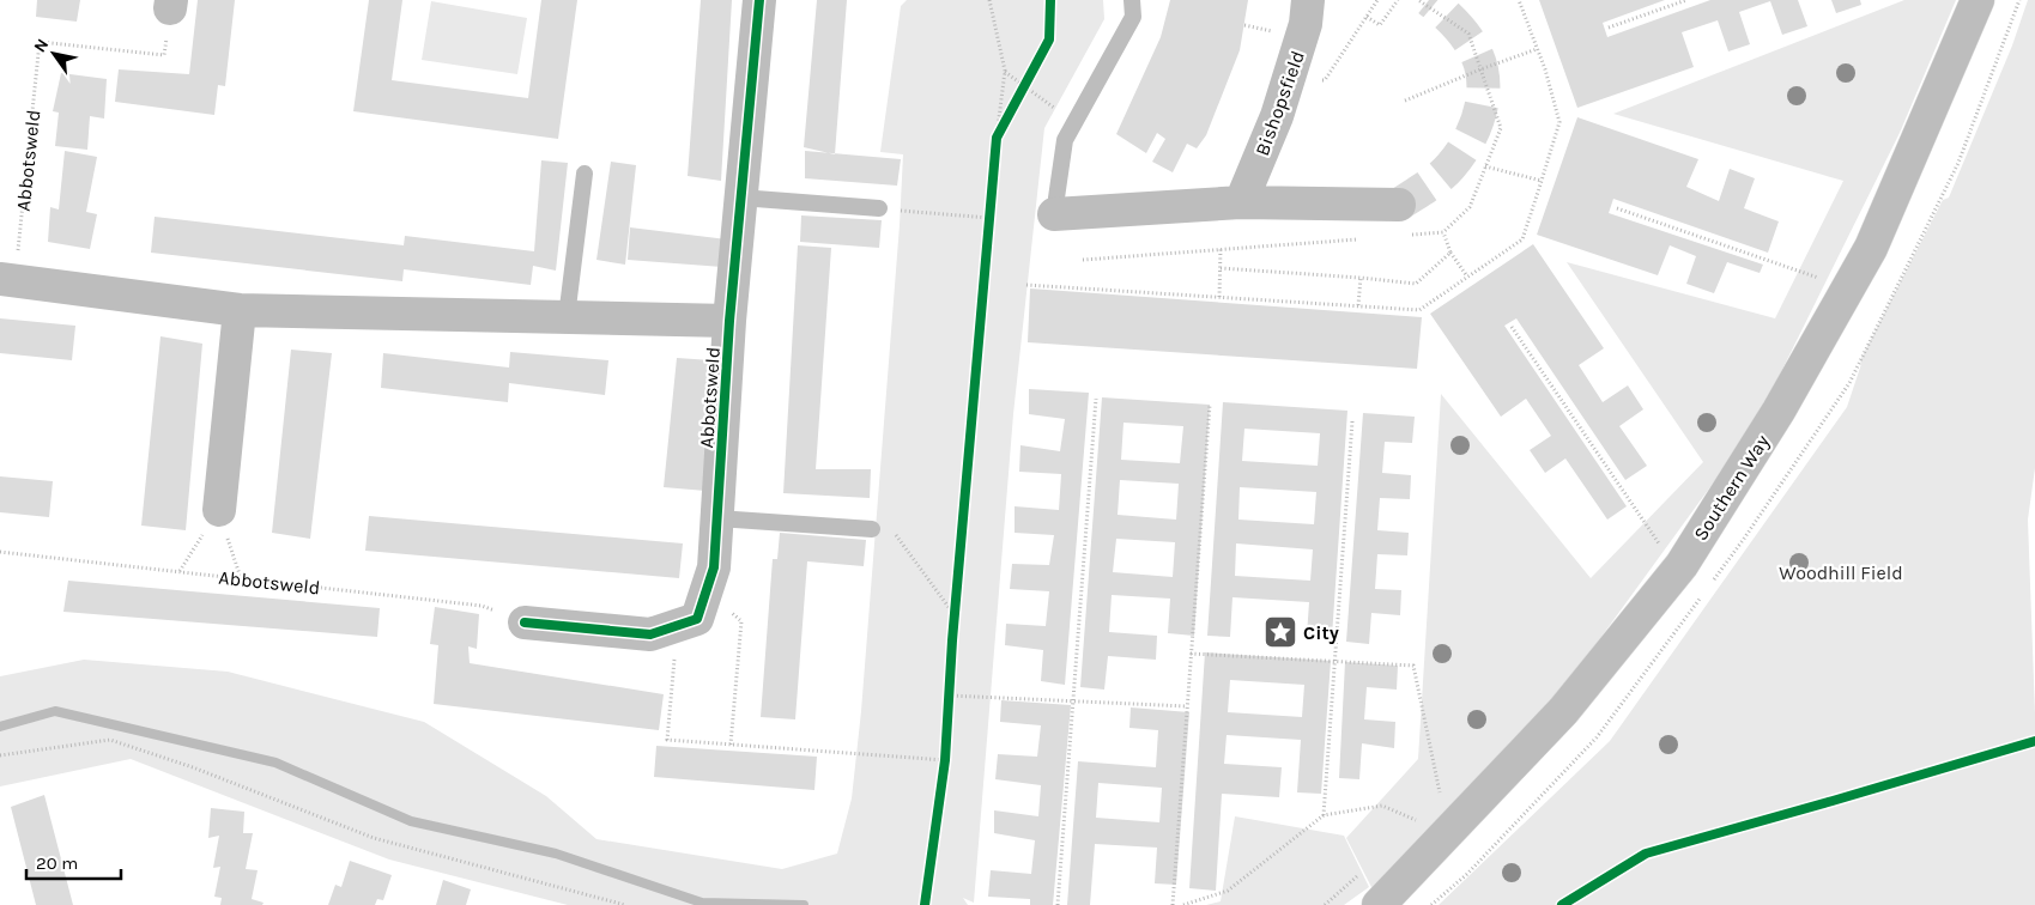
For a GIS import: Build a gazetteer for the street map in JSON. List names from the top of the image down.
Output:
{
  "streets": {
    "street": ["Bishopsfield", "Abbotsweld", "Southern Way"]
  },
  "parks": ["Woodhill Field"],
  "places": {
    "place": ["City"]
  },
  "scale_bar": "20 m",
  "north": "top left"
}
